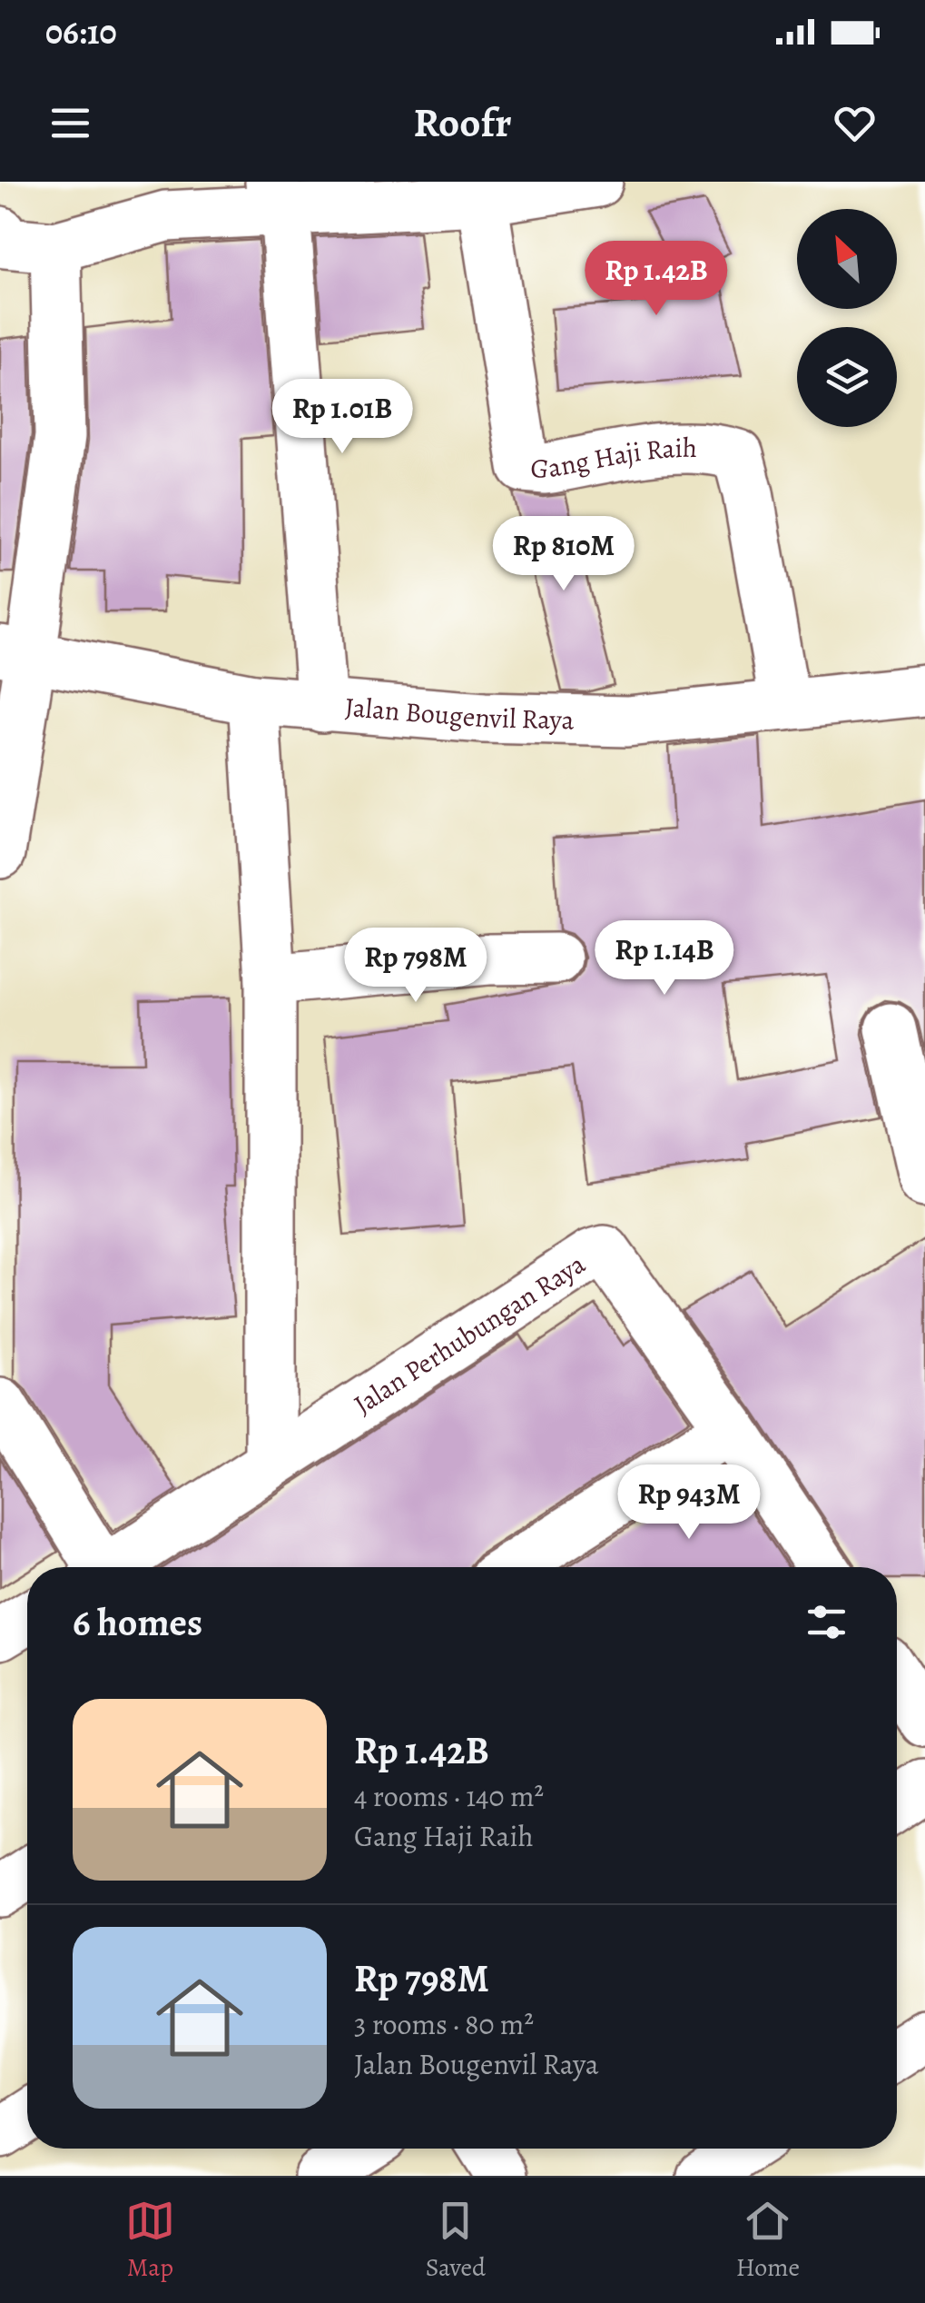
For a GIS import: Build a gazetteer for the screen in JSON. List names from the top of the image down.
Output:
{
  "streets": {
    "street": ["Gang Haji Raih", "Jalan Bougenvil Raya", "Jalan Perhubungan Raya"]
  },
  "crossings": [
    ["Gang Haji Raih", "Jalan Bougenvil Raya"]
  ],
  "north": "top left",
  "page": {
    "status": "06:10",
    "header": "Roofr",
    "price": [
      "Rp 1.42B",
      "Rp 1.01B",
      "Rp 810M",
      "Rp 1.14B",
      "Rp 798M",
      "Rp 943M"
    ],
    "heading": "6 homes",
    "list": [
      {
        "name": "Rp 1.42B",
        "note": "4 rooms · 140 m² · Gang Haji Raih"
      },
      {
        "name": "Rp 798M",
        "note": "3 rooms · 80 m² · Jalan Bougenvil Raya"
      }
    ],
    "tabs": ["Map", "Saved", "Home"]
  }
}
